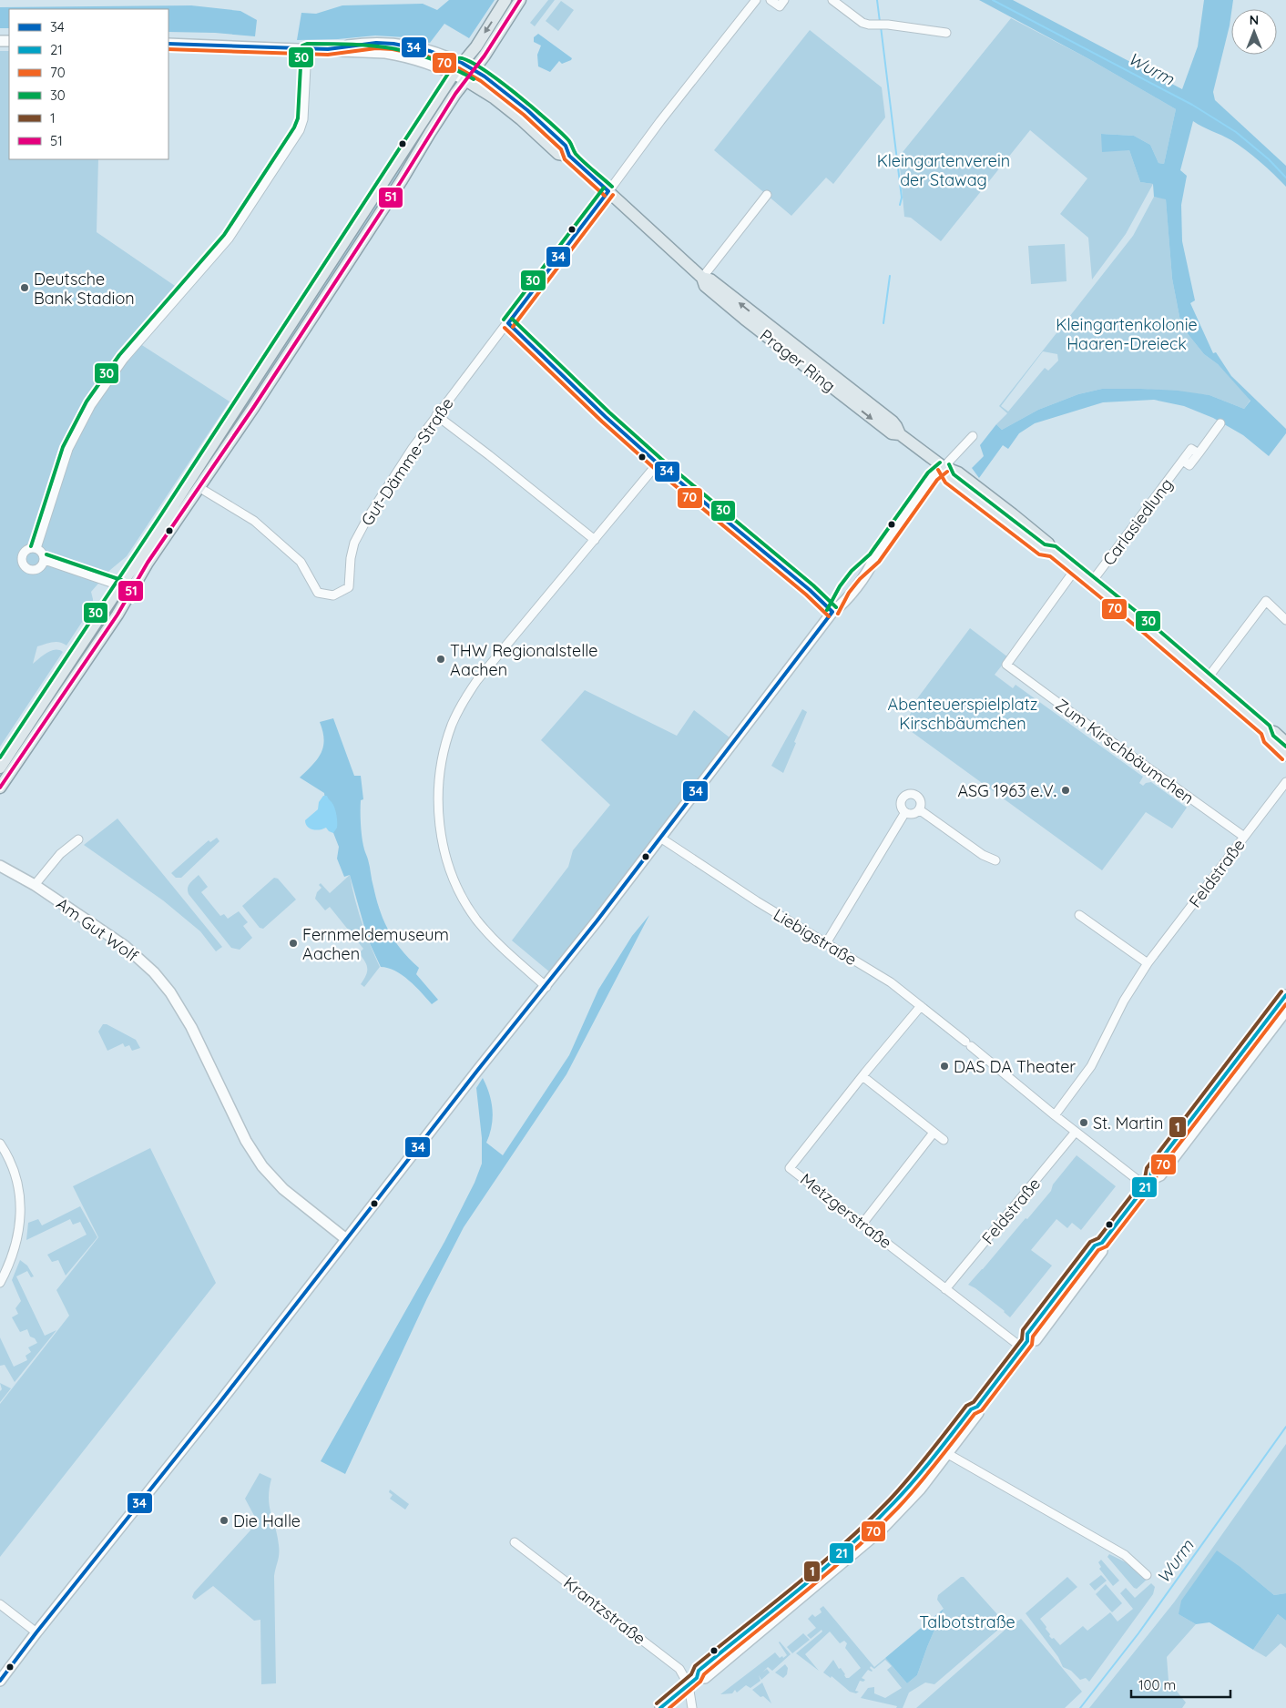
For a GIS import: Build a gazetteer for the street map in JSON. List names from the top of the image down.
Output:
{
  "streets": {
    "main road": ["Prager Ring"],
    "street": [
      "Gut-Dämme-Straße",
      "Carlasiedlung",
      "Zum Kirschbäumchen",
      "Feldstraße",
      "Am Gut Wolf",
      "Liebigstraße",
      "Metzgerstraße",
      "Krantzstraße"
    ]
  },
  "crossings": [
    ["Prager Ring", "Gut-Dämme-Straße"],
    ["Prager Ring", "Carlasiedlung"],
    ["Prager Ring", "Zum Kirschbäumchen"],
    ["Zum Kirschbäumchen", "Feldstraße"],
    ["Feldstraße", "Liebigstraße"],
    ["Feldstraße", "Metzgerstraße"],
    ["Liebigstraße", "Metzgerstraße"]
  ],
  "water": ["Wurm"],
  "parks": [
    "Kleingartenverein der Stawag",
    "Kleingartenkolonie Haaren-Dreieck",
    "Abenteuerspielplatz Kirschbäumchen",
    "Talbotstraße"
  ],
  "places": [
    "Deutsche Bank Stadion",
    "THW Regionalstelle Aachen",
    "ASG 1963 e.V.",
    "Fernmeldemuseum Aachen",
    "DAS DA Theater",
    "St. Martin",
    "Die Halle"
  ],
  "lines": [
    "transit line 51",
    "transit line 34",
    "transit line 30",
    "transit line 70",
    "transit line 1",
    "transit line 21"
  ],
  "legend": [
    "34",
    "21",
    "70",
    "30",
    "1",
    "51"
  ],
  "scale_bar": "100 m",
  "north": "top"
}
